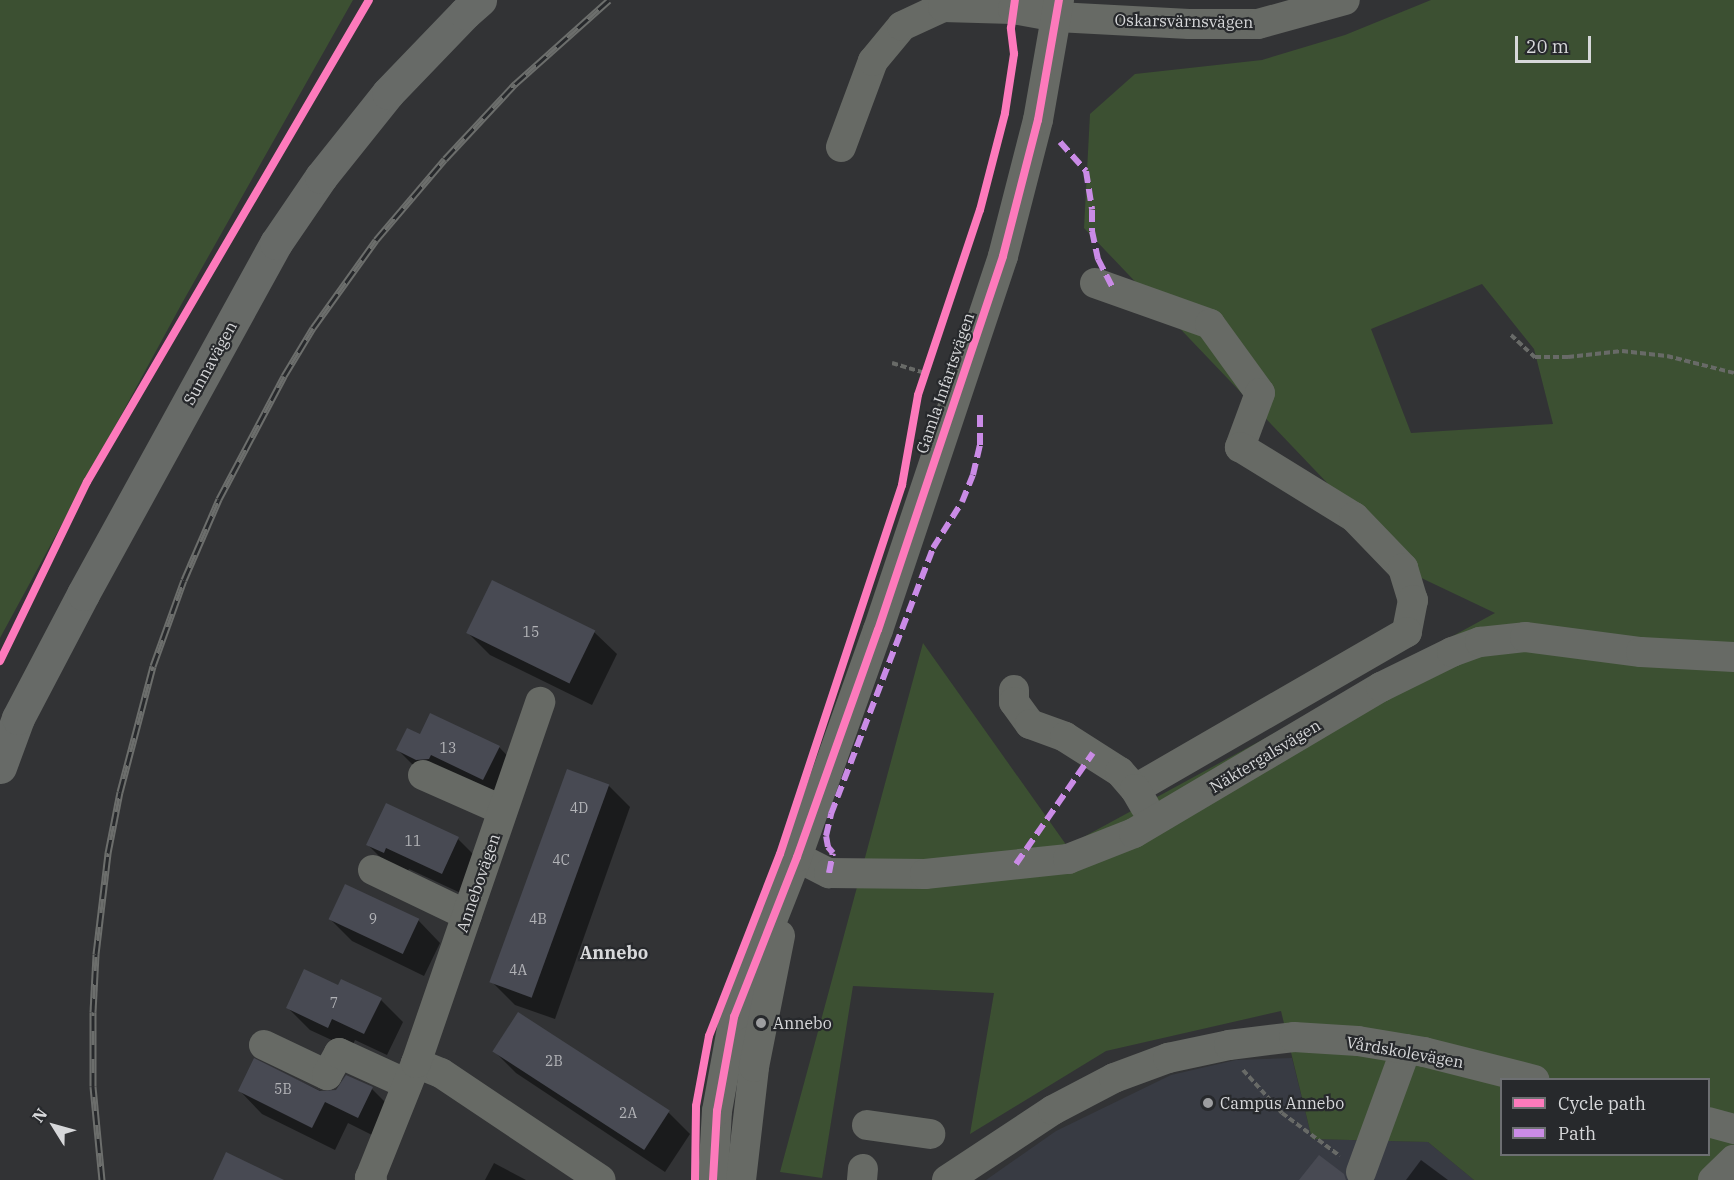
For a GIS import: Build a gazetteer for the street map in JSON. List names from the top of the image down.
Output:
{
  "streets": {
    "main road": ["Sunnavägen"],
    "street": [
      "Oskarsvärnsvägen",
      "Gamla Infartsvägen",
      "Näktergalsvägen",
      "Annebovägen",
      "Vårdskolevägen"
    ]
  },
  "crossings": [
    ["Oskarsvärnsvägen", "Gamla Infartsvägen"],
    ["Gamla Infartsvägen", "Näktergalsvägen"]
  ],
  "districts": ["Annebo"],
  "places": ["Annebo", "Campus Annebo"],
  "house_numbers": [
    "15",
    "13",
    "4D",
    "11",
    "4C",
    "9",
    "4B",
    "4A",
    "7",
    "2B",
    "5B",
    "2A"
  ],
  "legend": ["Cycle path", "Path"],
  "scale_bar": "20 m",
  "north": "top left"
}
